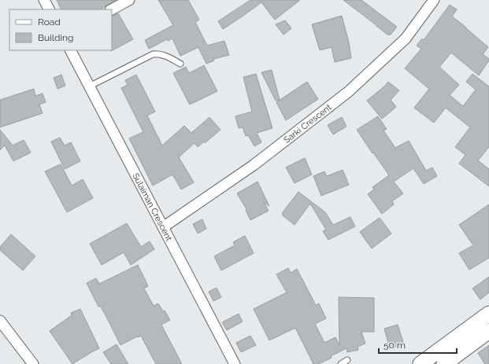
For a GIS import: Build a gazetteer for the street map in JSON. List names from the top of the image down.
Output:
{
  "streets": {
    "street": ["Sarki Crescent", "Sulaiman Crescent"]
  },
  "crossings": [
    ["Sarki Crescent", "Sulaiman Crescent"]
  ],
  "legend": ["Road", "Building"],
  "scale_bar": "50 m"
}
